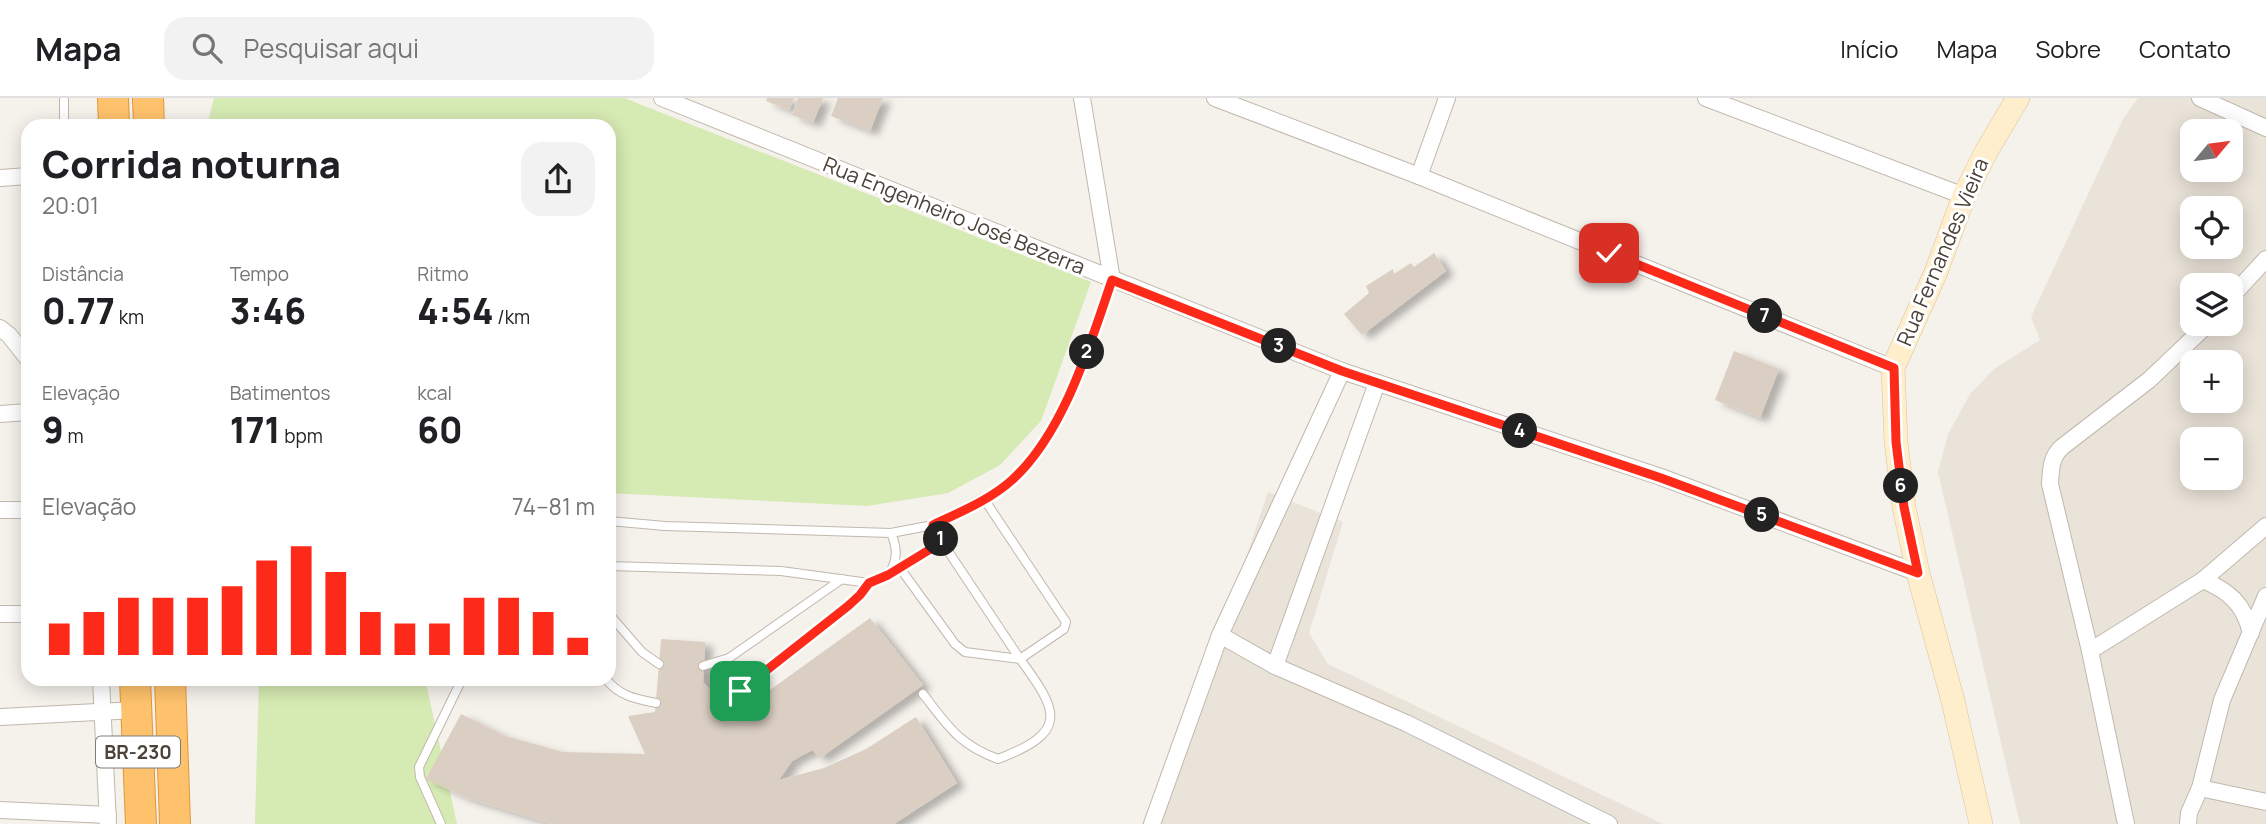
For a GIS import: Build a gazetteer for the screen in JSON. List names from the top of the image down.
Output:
{
  "streets": {
    "highway": ["BR-230"],
    "street": ["Rua Engenheiro José Bezerra", "Rua Fernandes Vieira"]
  },
  "crossings": [
    ["Rua Engenheiro José Bezerra", "Rua Fernandes Vieira"]
  ],
  "north": "top right",
  "page": {
    "header": "Mapa",
    "search": "Pesquisar aqui",
    "nav": [
      "Início",
      "Mapa",
      "Sobre",
      "Contato"
    ],
    "map_buttons": ["+", "−"],
    "heading": ["Corrida noturna", "20:01"],
    "stats": [
      ["Distância", "0.77 km"],
      ["Tempo", "3:46"],
      ["Ritmo", "4:54 /km"],
      ["Elevação", "9 m"],
      ["Batimentos", "171 bpm"],
      ["kcal", "60"]
    ],
    "pins": [
      "7",
      "3",
      "2",
      "4",
      "6",
      "5",
      "1"
    ],
    "chart": ["Elevação", "74–81 m"]
  }
}
